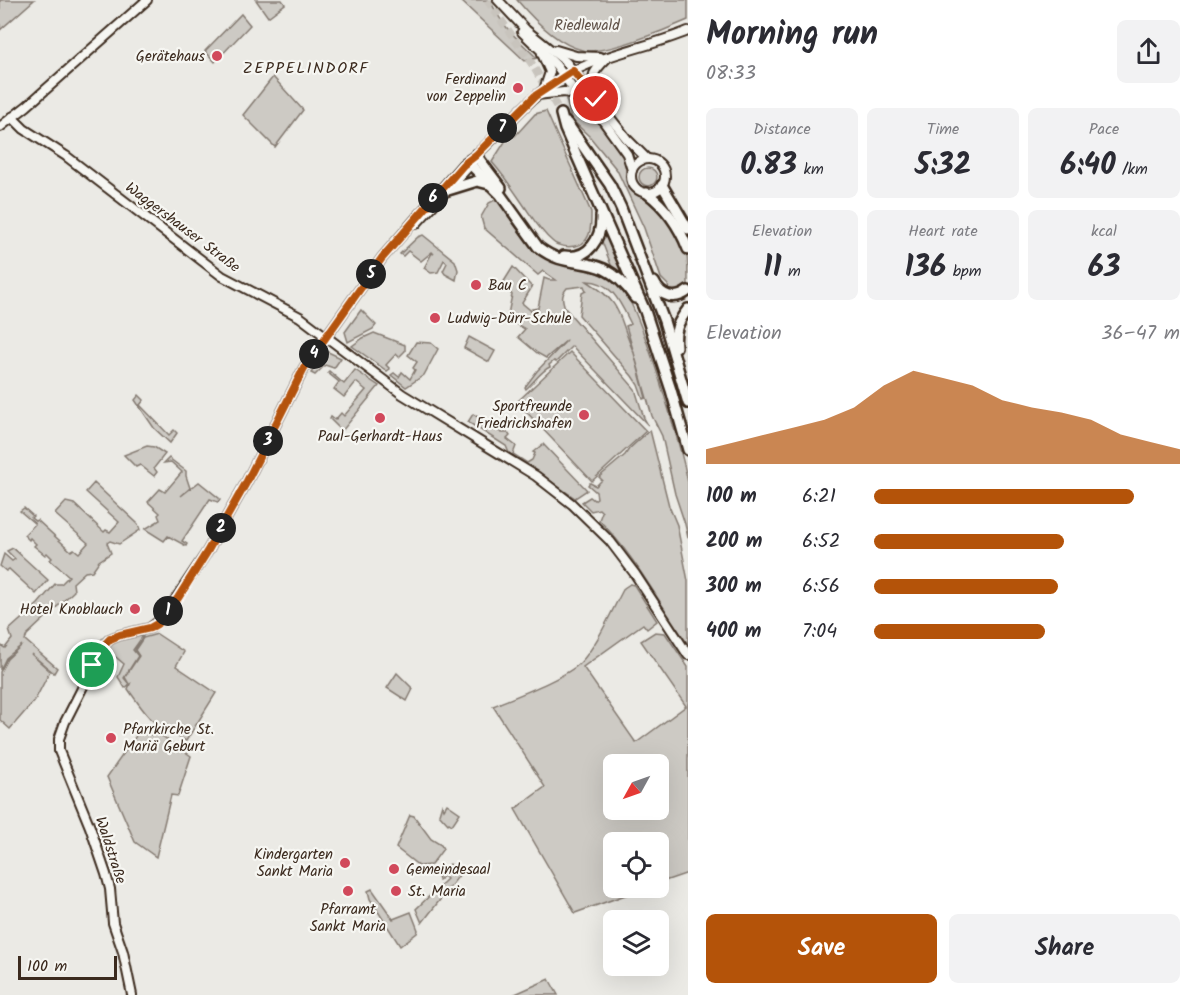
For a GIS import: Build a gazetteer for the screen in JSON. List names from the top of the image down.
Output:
{
  "streets": {
    "street": ["Waggershauser Straße", "Waldstraße"]
  },
  "crossings": [
    ["Waggershauser Straße", "Waldstraße"]
  ],
  "districts": ["ZEPPELINDORF"],
  "parks": ["Riedlewald"],
  "places": [
    "Gerätehaus",
    "Ferdinand von Zeppelin",
    "Bau C",
    "Ludwig-Dürr-Schule",
    "Sportfreunde Friedrichshafen",
    "Paul-Gerhardt-Haus",
    "Hotel Knoblauch",
    "Pfarrkirche St. Mariä Geburt",
    "Kindergarten Sankt Maria",
    "Gemeindesaal",
    "Pfarramt Sankt Maria",
    "St. Maria"
  ],
  "scale_bar": "100 m",
  "north": "bottom left",
  "page": {
    "heading": ["Morning run", "08:33"],
    "stats": [
      ["Distance", "0.83 km"],
      ["Time", "5:32"],
      ["Pace", "6:40 /km"],
      ["Elevation", "11 m"],
      ["Heart rate", "136 bpm"],
      ["kcal", "63"]
    ],
    "pins": [
      "7",
      "6",
      "5",
      "4",
      "3",
      "2",
      "1"
    ],
    "chart": ["Elevation", "36–47 m"],
    "list": [
      {
        "name": "100 m",
        "note": "6:21"
      },
      {
        "name": "200 m",
        "note": "6:52"
      },
      {
        "name": "300 m",
        "note": "6:56"
      },
      {
        "name": "400 m",
        "note": "7:04"
      }
    ],
    "buttons": ["Save", "Share"],
    "scale": "100 m"
  }
}
